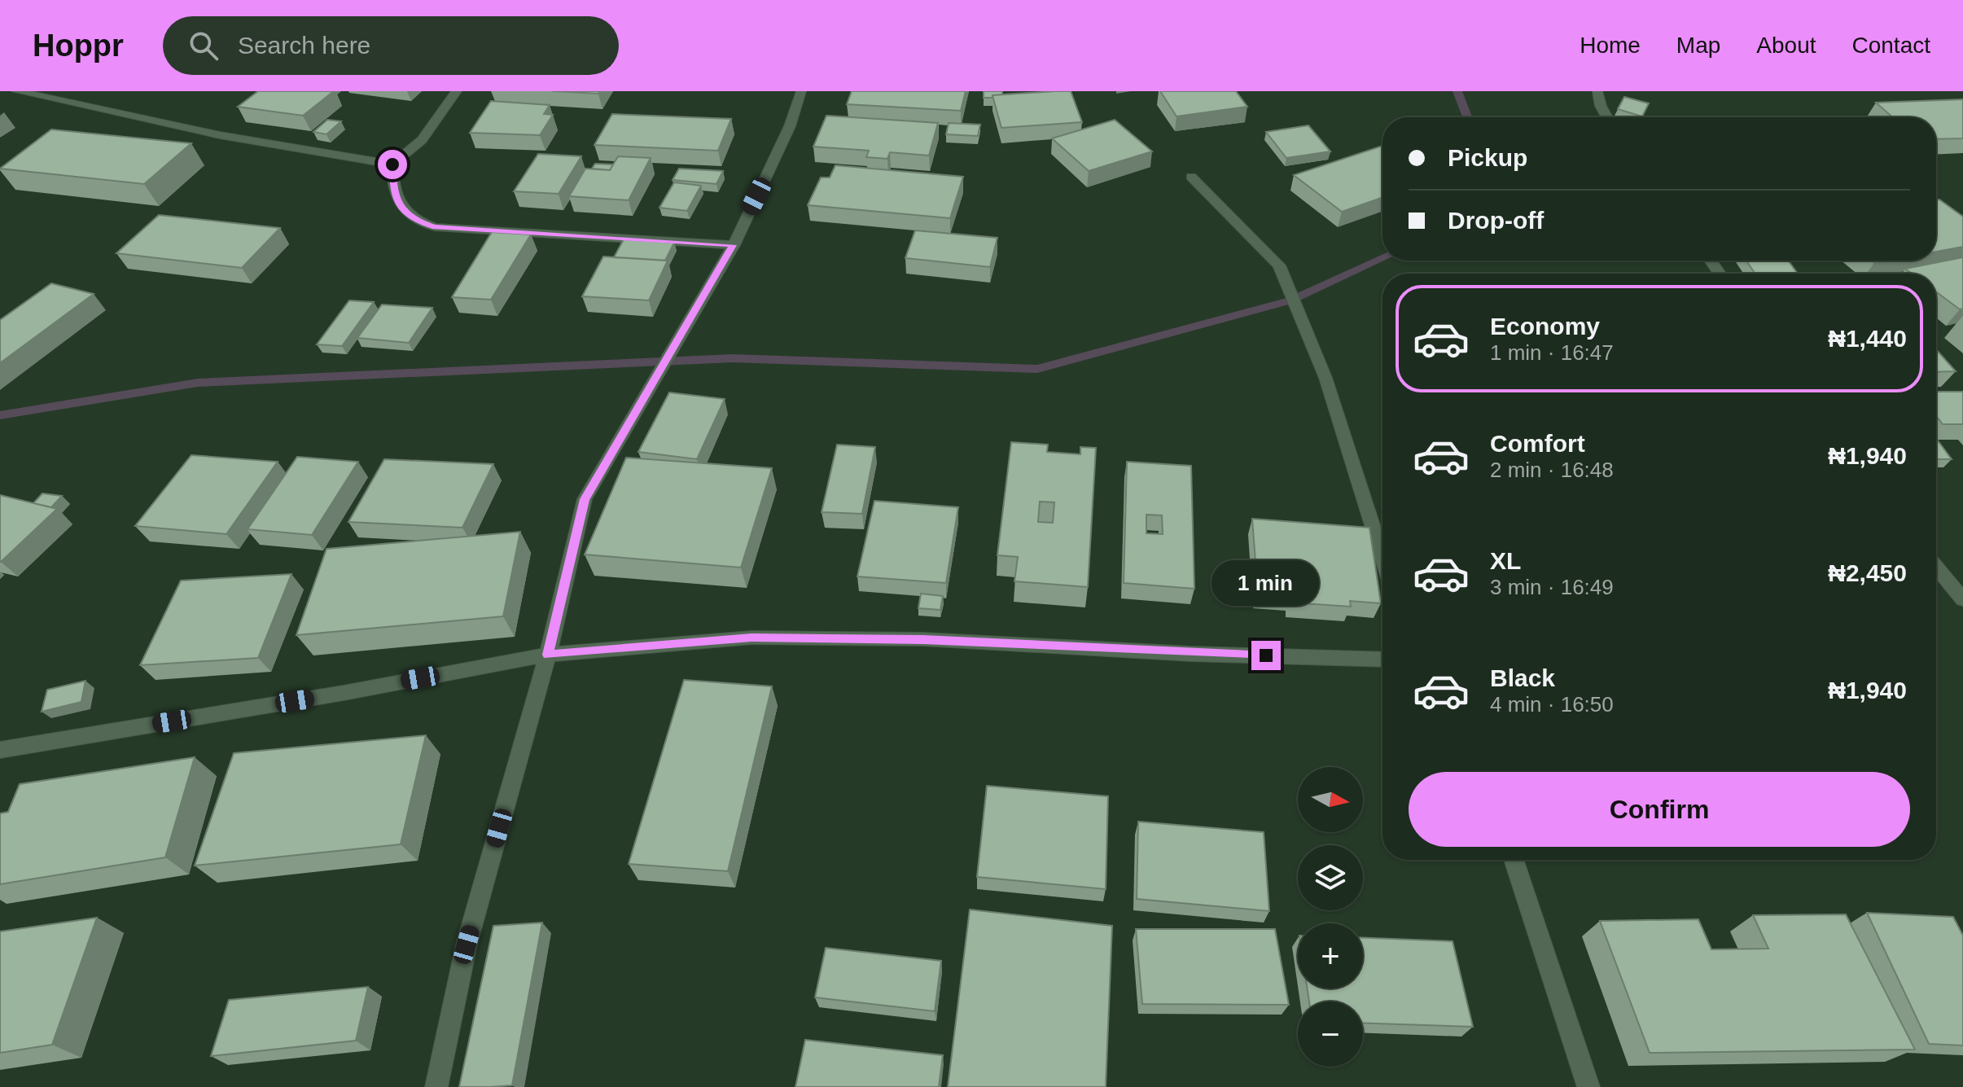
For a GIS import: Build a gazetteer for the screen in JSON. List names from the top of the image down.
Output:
{
  "north": "right",
  "page": {
    "header": "Hoppr",
    "search": "Search here",
    "nav": [
      "Home",
      "Map",
      "About",
      "Contact"
    ],
    "banner": ["Pickup", "Drop-off"],
    "list": [
      {
        "name": "Economy",
        "note": "1 min · 16:47",
        "value": "₦1,440"
      },
      {
        "name": "Comfort",
        "note": "2 min · 16:48",
        "value": "₦1,940"
      },
      {
        "name": "XL",
        "note": "3 min · 16:49",
        "value": "₦2,450"
      },
      {
        "name": "Black",
        "note": "4 min · 16:50",
        "value": "₦1,940"
      }
    ],
    "bubble": "1 min",
    "buttons": "Confirm",
    "map_buttons": ["+", "−"]
  }
}
